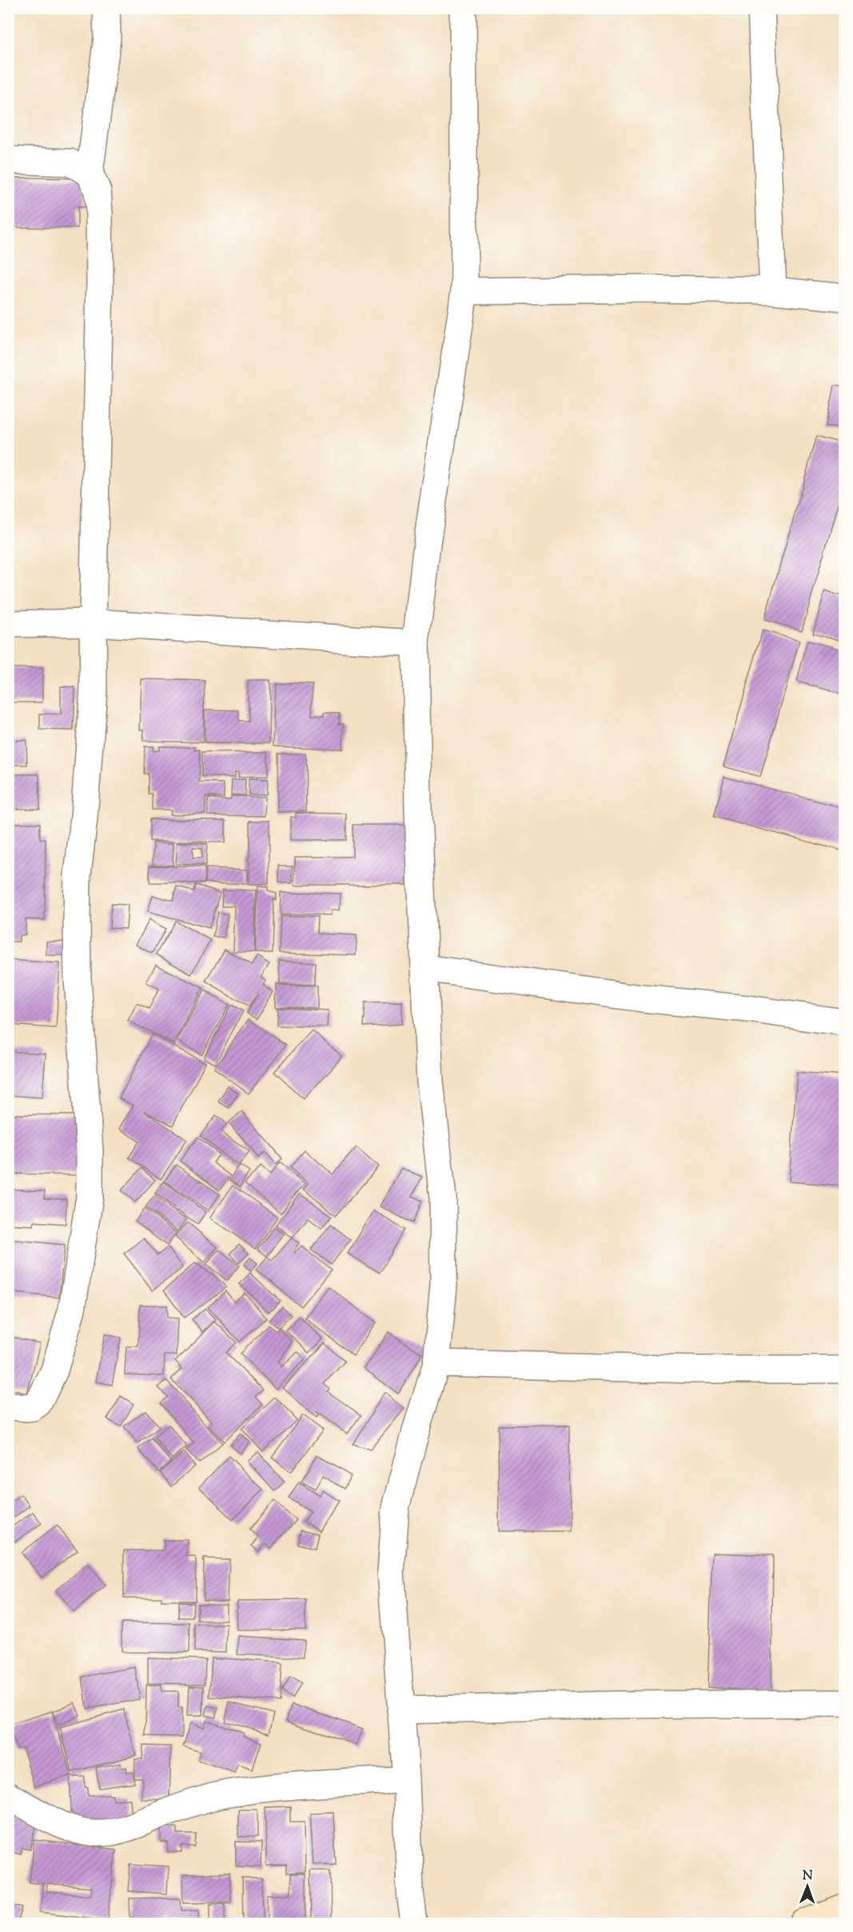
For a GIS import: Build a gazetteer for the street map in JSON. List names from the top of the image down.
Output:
{
  "north": "top"
}
